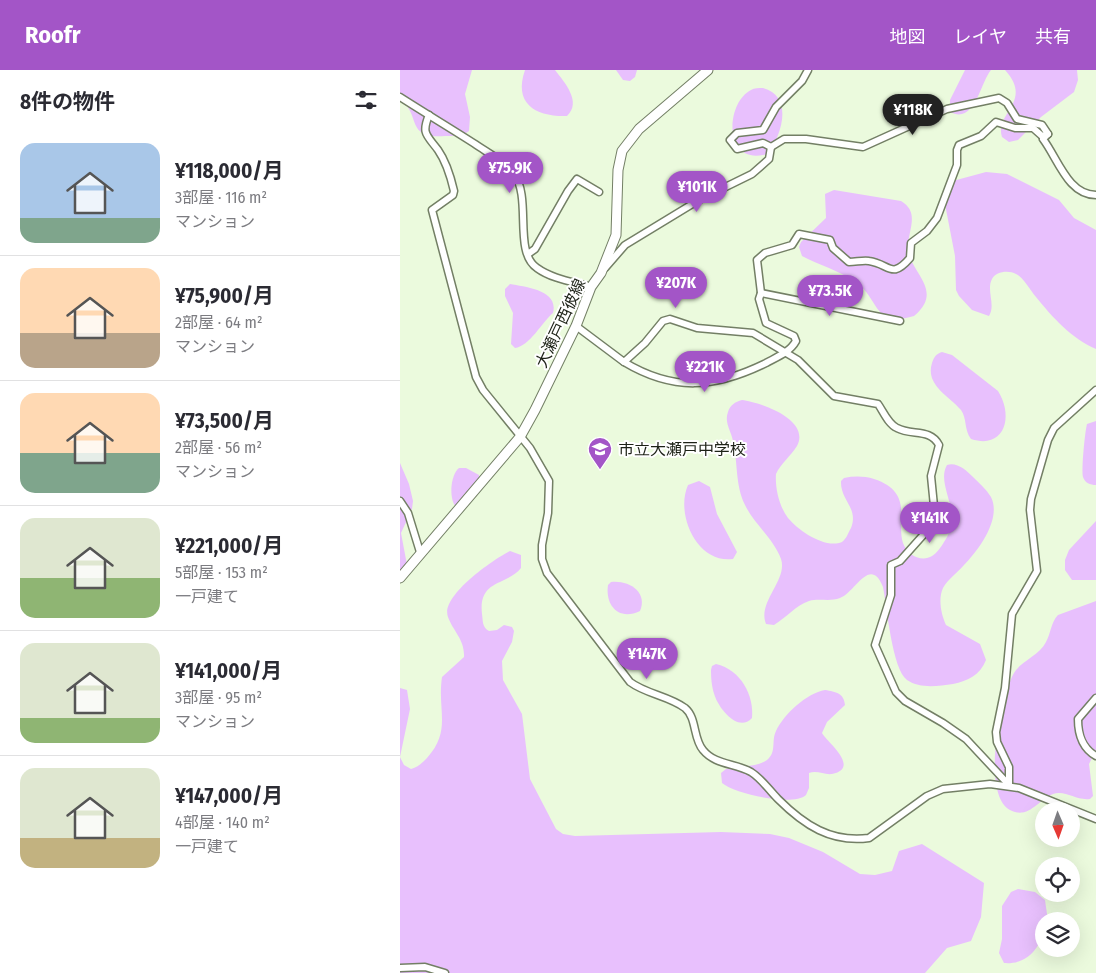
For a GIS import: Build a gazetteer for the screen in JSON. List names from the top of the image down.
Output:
{
  "streets": {
    "main road": ["大瀬戸西彼線"]
  },
  "places": {
    "school or university": ["市立大瀬戸中学校"]
  },
  "north": "bottom",
  "page": {
    "header": "Roofr",
    "nav": ["地図", "レイヤ", "共有"],
    "heading": "8件の物件",
    "price": [
      "¥118K",
      "¥75.9K",
      "¥101K",
      "¥207K",
      "¥73.5K",
      "¥221K",
      "¥141K",
      "¥147K"
    ],
    "list": [
      {
        "name": "¥118,000/月",
        "note": "3部屋 · 116 m² · マンション"
      },
      {
        "name": "¥75,900/月",
        "note": "2部屋 · 64 m² · マンション"
      },
      {
        "name": "¥73,500/月",
        "note": "2部屋 · 56 m² · マンション"
      },
      {
        "name": "¥221,000/月",
        "note": "5部屋 · 153 m² · 一戸建て"
      },
      {
        "name": "¥141,000/月",
        "note": "3部屋 · 95 m² · マンション"
      },
      {
        "name": "¥147,000/月",
        "note": "4部屋 · 140 m² · 一戸建て"
      }
    ]
  }
}
